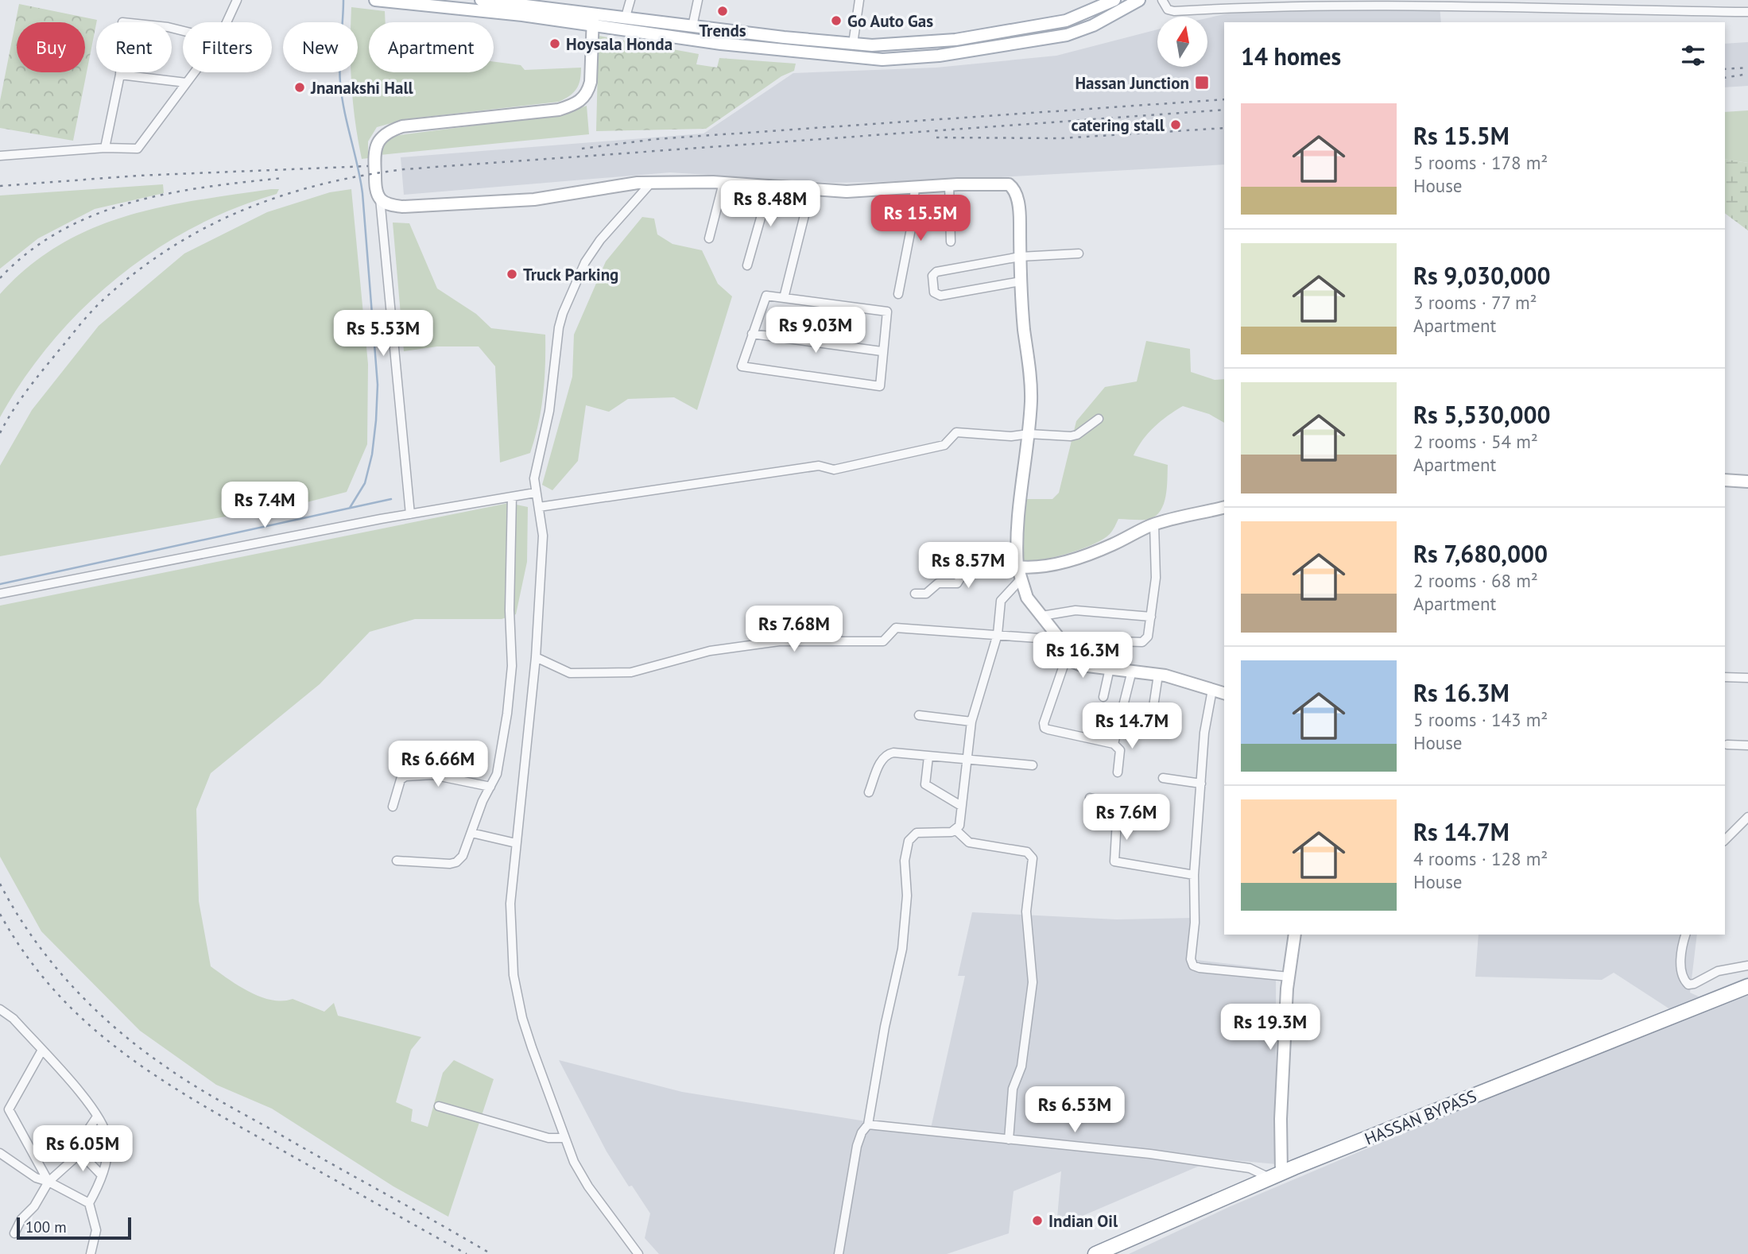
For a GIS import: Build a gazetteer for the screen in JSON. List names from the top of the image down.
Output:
{
  "streets": {
    "highway": ["HASSAN BYPASS"]
  },
  "places": {
    "other": [
      "Trends",
      "Go Auto Gas",
      "Hoysala Honda",
      "Jnanakshi Hall",
      "catering stall",
      "Truck Parking",
      "Indian Oil"
    ],
    "transit": ["Hassan Junction"]
  },
  "scale_bar": "100 m",
  "north": "top",
  "page": {
    "chip": [
      "Buy",
      "Rent",
      "Filters",
      "New",
      "Apartment"
    ],
    "heading": "14 homes",
    "list": [
      {
        "name": "Rs 15.5M",
        "note": "5 rooms · 178 m² · House"
      },
      {
        "name": "Rs 9,030,000",
        "note": "3 rooms · 77 m² · Apartment"
      },
      {
        "name": "Rs 5,530,000",
        "note": "2 rooms · 54 m² · Apartment"
      },
      {
        "name": "Rs 7,680,000",
        "note": "2 rooms · 68 m² · Apartment"
      },
      {
        "name": "Rs 16.3M",
        "note": "5 rooms · 143 m² · House"
      },
      {
        "name": "Rs 14.7M",
        "note": "4 rooms · 128 m² · House"
      }
    ],
    "price": [
      "Rs 8.48M",
      "Rs 15.5M",
      "Rs 9.03M",
      "Rs 5.53M",
      "Rs 7.4M",
      "Rs 8.57M",
      "Rs 7.68M",
      "Rs 16.3M",
      "Rs 14.7M",
      "Rs 6.66M",
      "Rs 7.6M",
      "Rs 19.3M",
      "Rs 6.53M",
      "Rs 6.05M"
    ],
    "scale": "100 m"
  }
}
